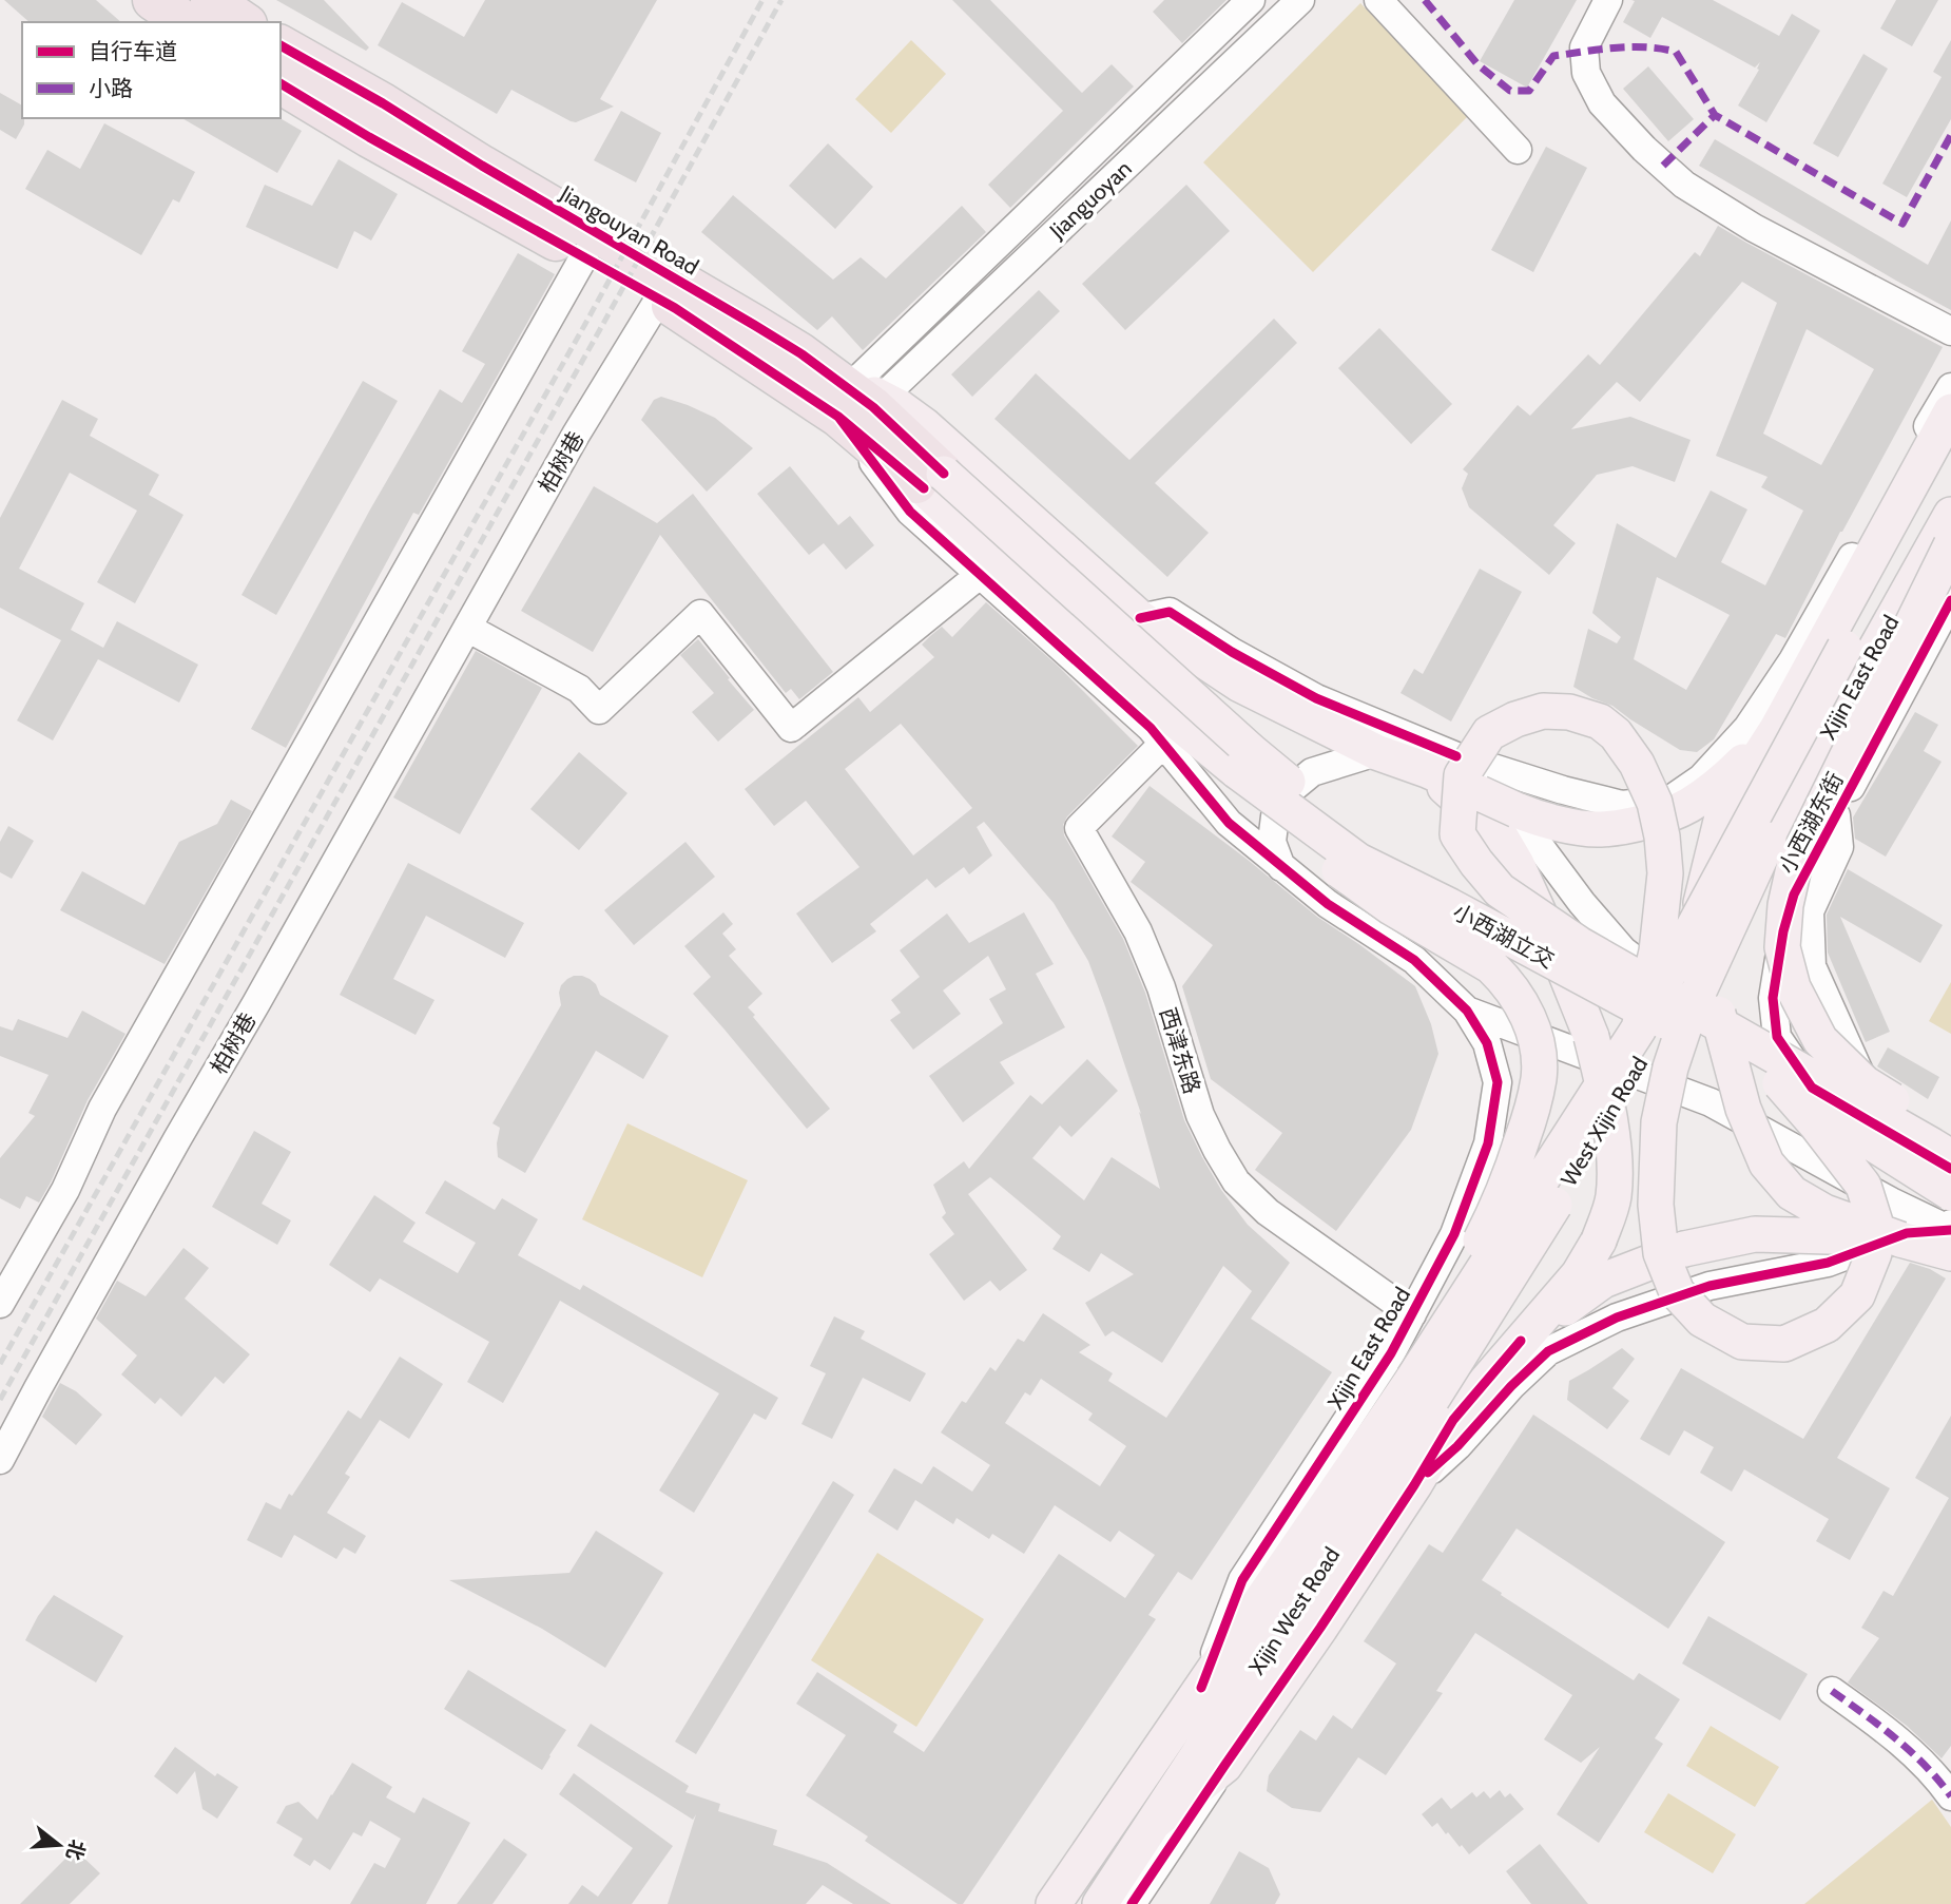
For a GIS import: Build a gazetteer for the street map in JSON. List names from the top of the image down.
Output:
{
  "streets": {
    "highway": ["Jiangouyan Road"],
    "main road": [
      "Xijin East Road",
      "小西湖立交",
      "West Xijin Road",
      "Xijin West Road"
    ],
    "street": [
      "Jianguoyan",
      "柏树巷",
      "小西湖东街",
      "西津东路"
    ]
  },
  "crossings": [
    ["Jianguoyan", "Jiangouyan Road"],
    ["Jiangouyan Road", "柏树巷"],
    ["Xijin East Road", "西津东路"],
    ["Xijin East Road", "West Xijin Road"],
    ["Xijin East Road", "Xijin West Road"],
    ["小西湖东街", "小西湖立交"],
    ["West Xijin Road", "Xijin West Road"]
  ],
  "legend": ["自行车道", "小路"],
  "north": "right"
}
